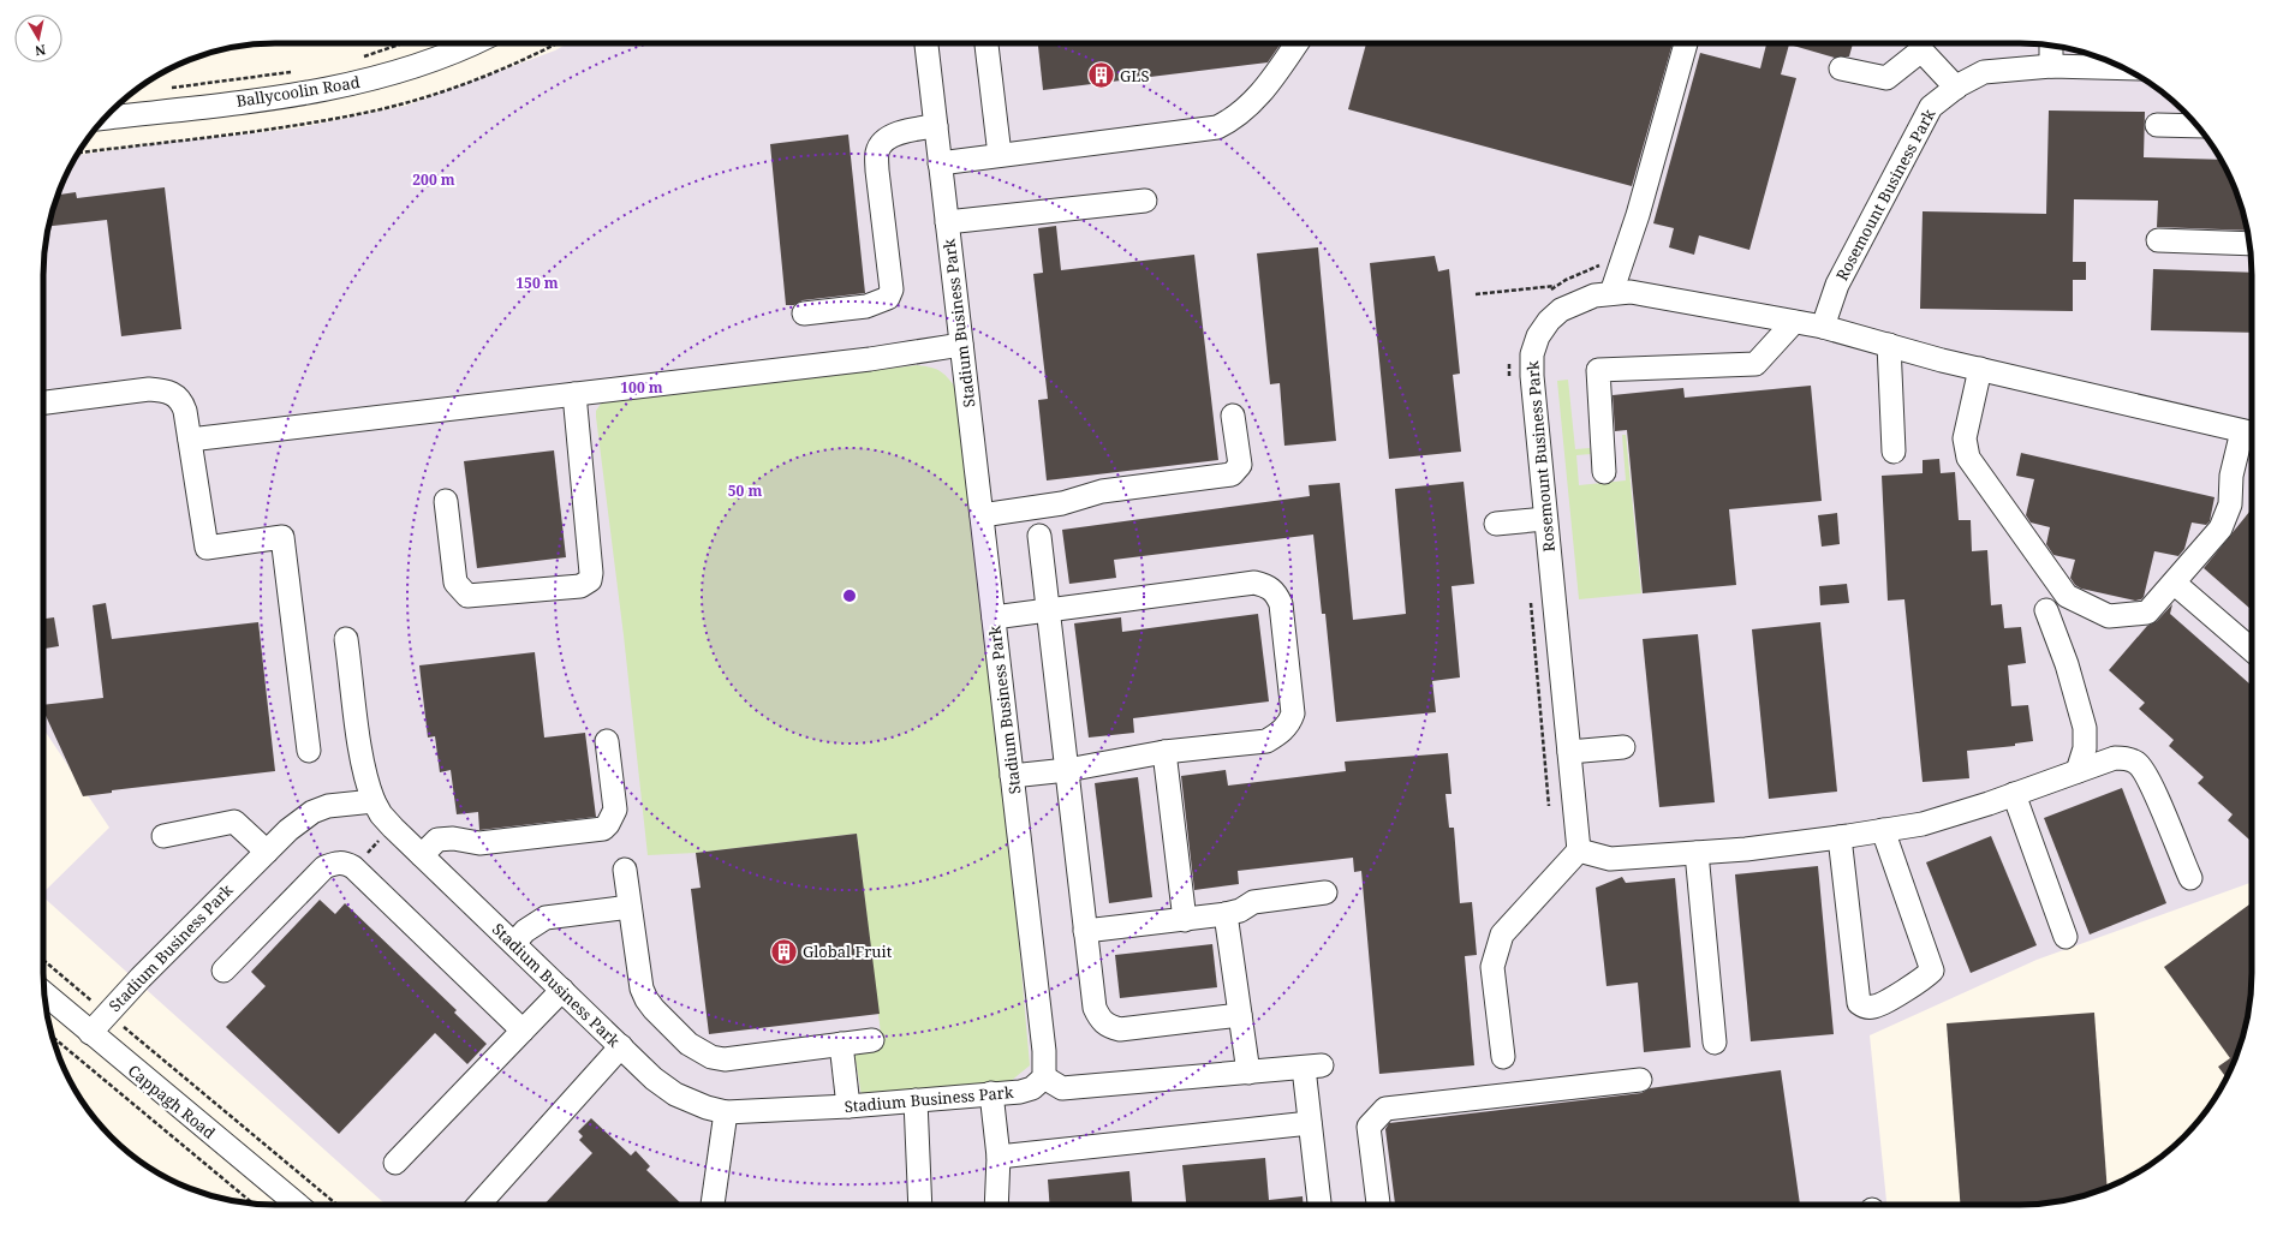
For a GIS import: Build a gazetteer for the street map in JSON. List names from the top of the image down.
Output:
{
  "streets": {
    "street": [
      "Ballycoolin Road",
      "Rosemount Business Park",
      "Stadium Business Park",
      "Cappagh Road"
    ]
  },
  "crossings": [
    ["Stadium Business Park", "Cappagh Road"]
  ],
  "places": {
    "building": ["GLS", "Global Fruit"]
  },
  "north": "bottom",
  "rings": [
    "200 m",
    "150 m",
    "100 m",
    "50 m"
  ]
}
